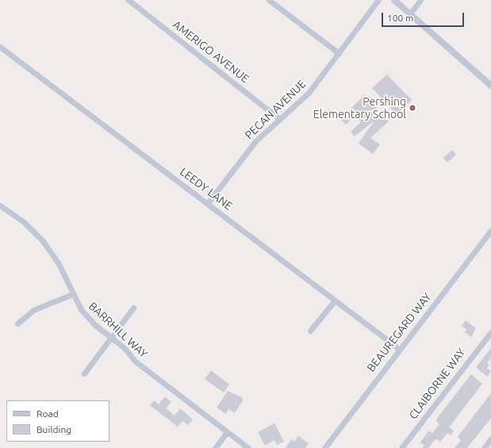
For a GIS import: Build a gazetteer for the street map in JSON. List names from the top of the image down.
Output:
{
  "streets": {
    "street": [
      "AMERIGO AVENUE",
      "PECAN AVENUE",
      "LEEDY LANE",
      "BARRHILL WAY",
      "BEAUREGARD WAY",
      "CLAIBORNE WAY"
    ]
  },
  "crossings": [
    ["AMERIGO AVENUE", "PECAN AVENUE"],
    ["PECAN AVENUE", "LEEDY LANE"],
    ["LEEDY LANE", "BEAUREGARD WAY"]
  ],
  "places": ["Pershing Elementary School"],
  "legend": ["Road", "Building"],
  "scale_bar": "100 m"
}
